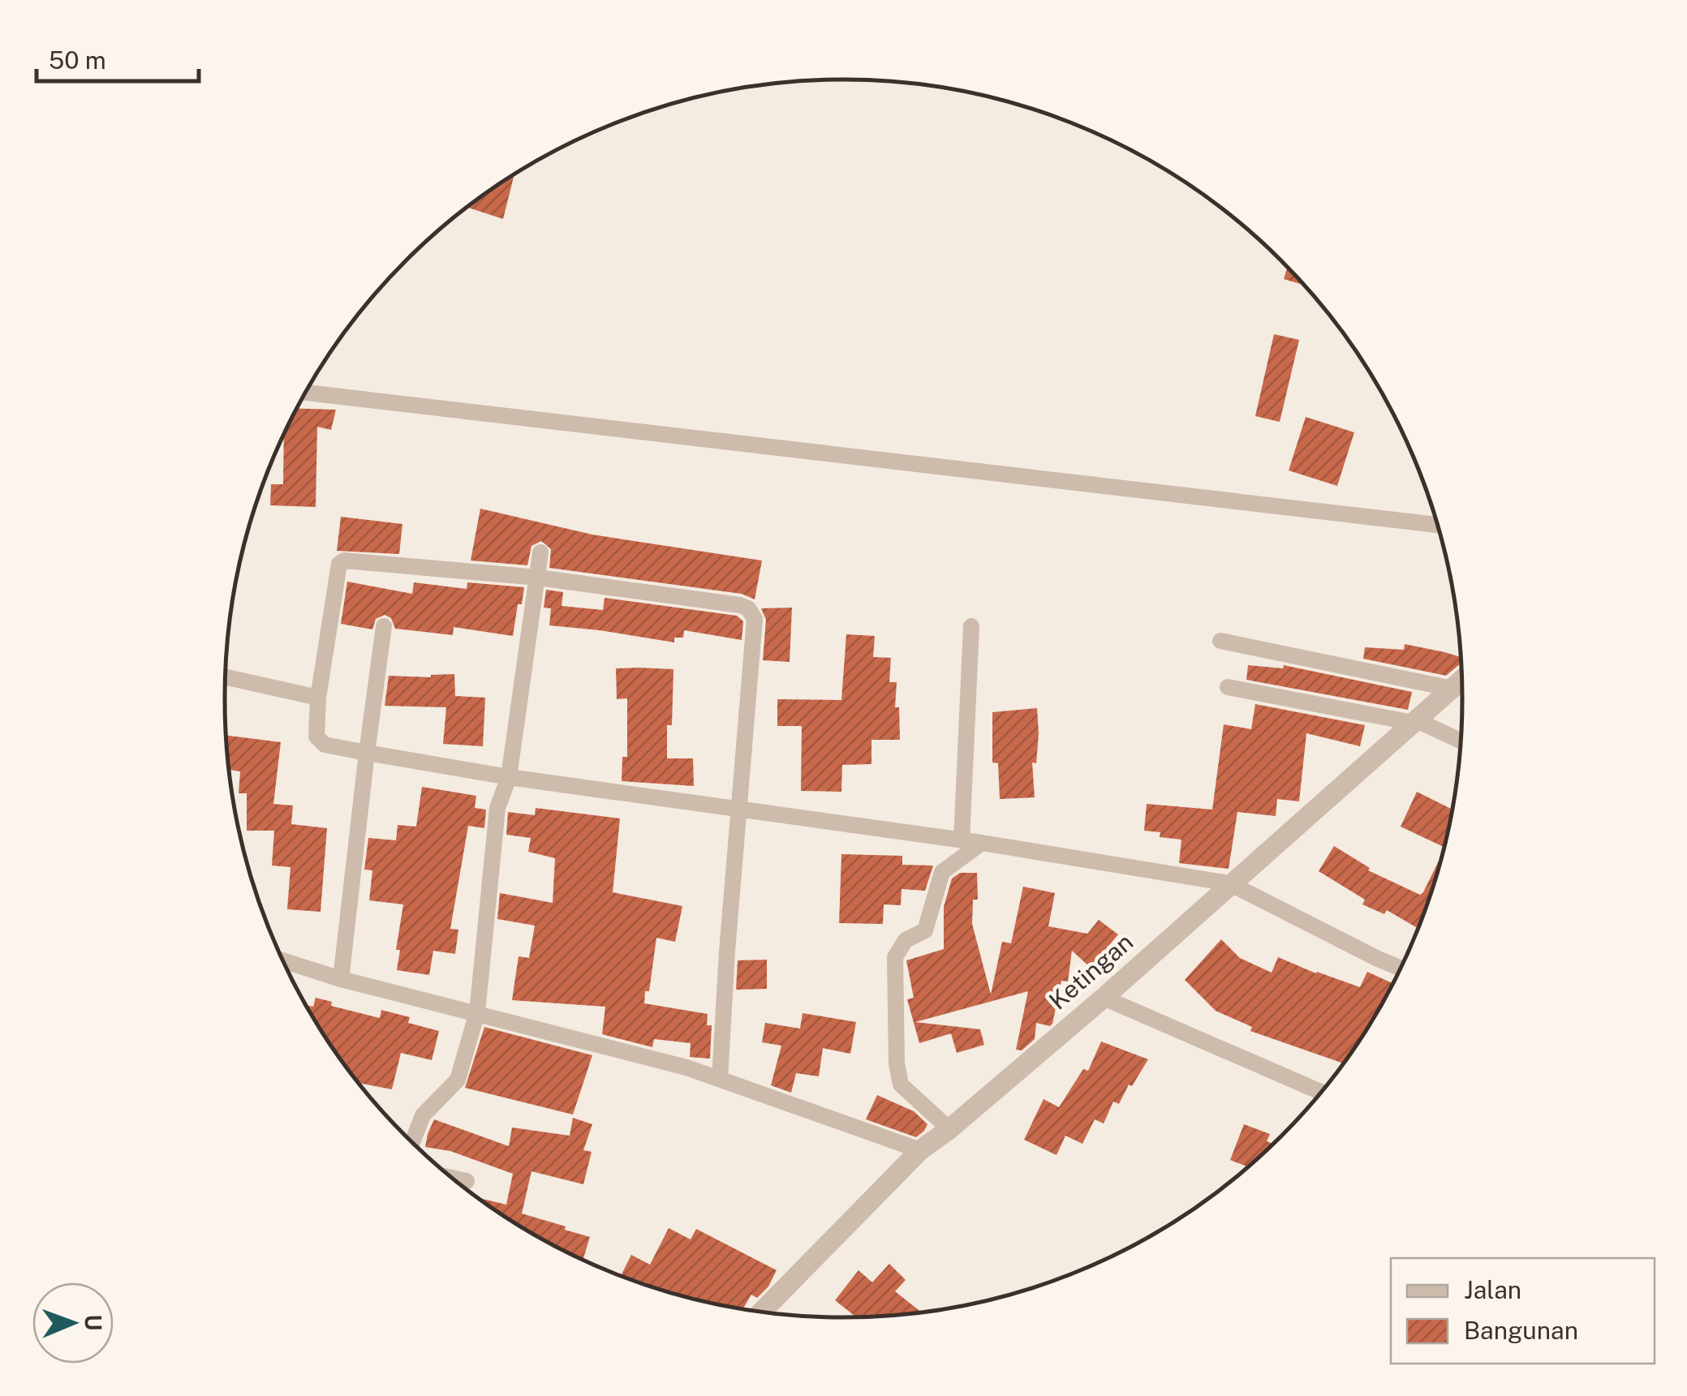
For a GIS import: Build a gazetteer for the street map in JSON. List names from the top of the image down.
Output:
{
  "streets": {
    "street": ["Ketingan"]
  },
  "legend": ["Jalan", "Bangunan"],
  "scale_bar": "50 m",
  "north": "right"
}
